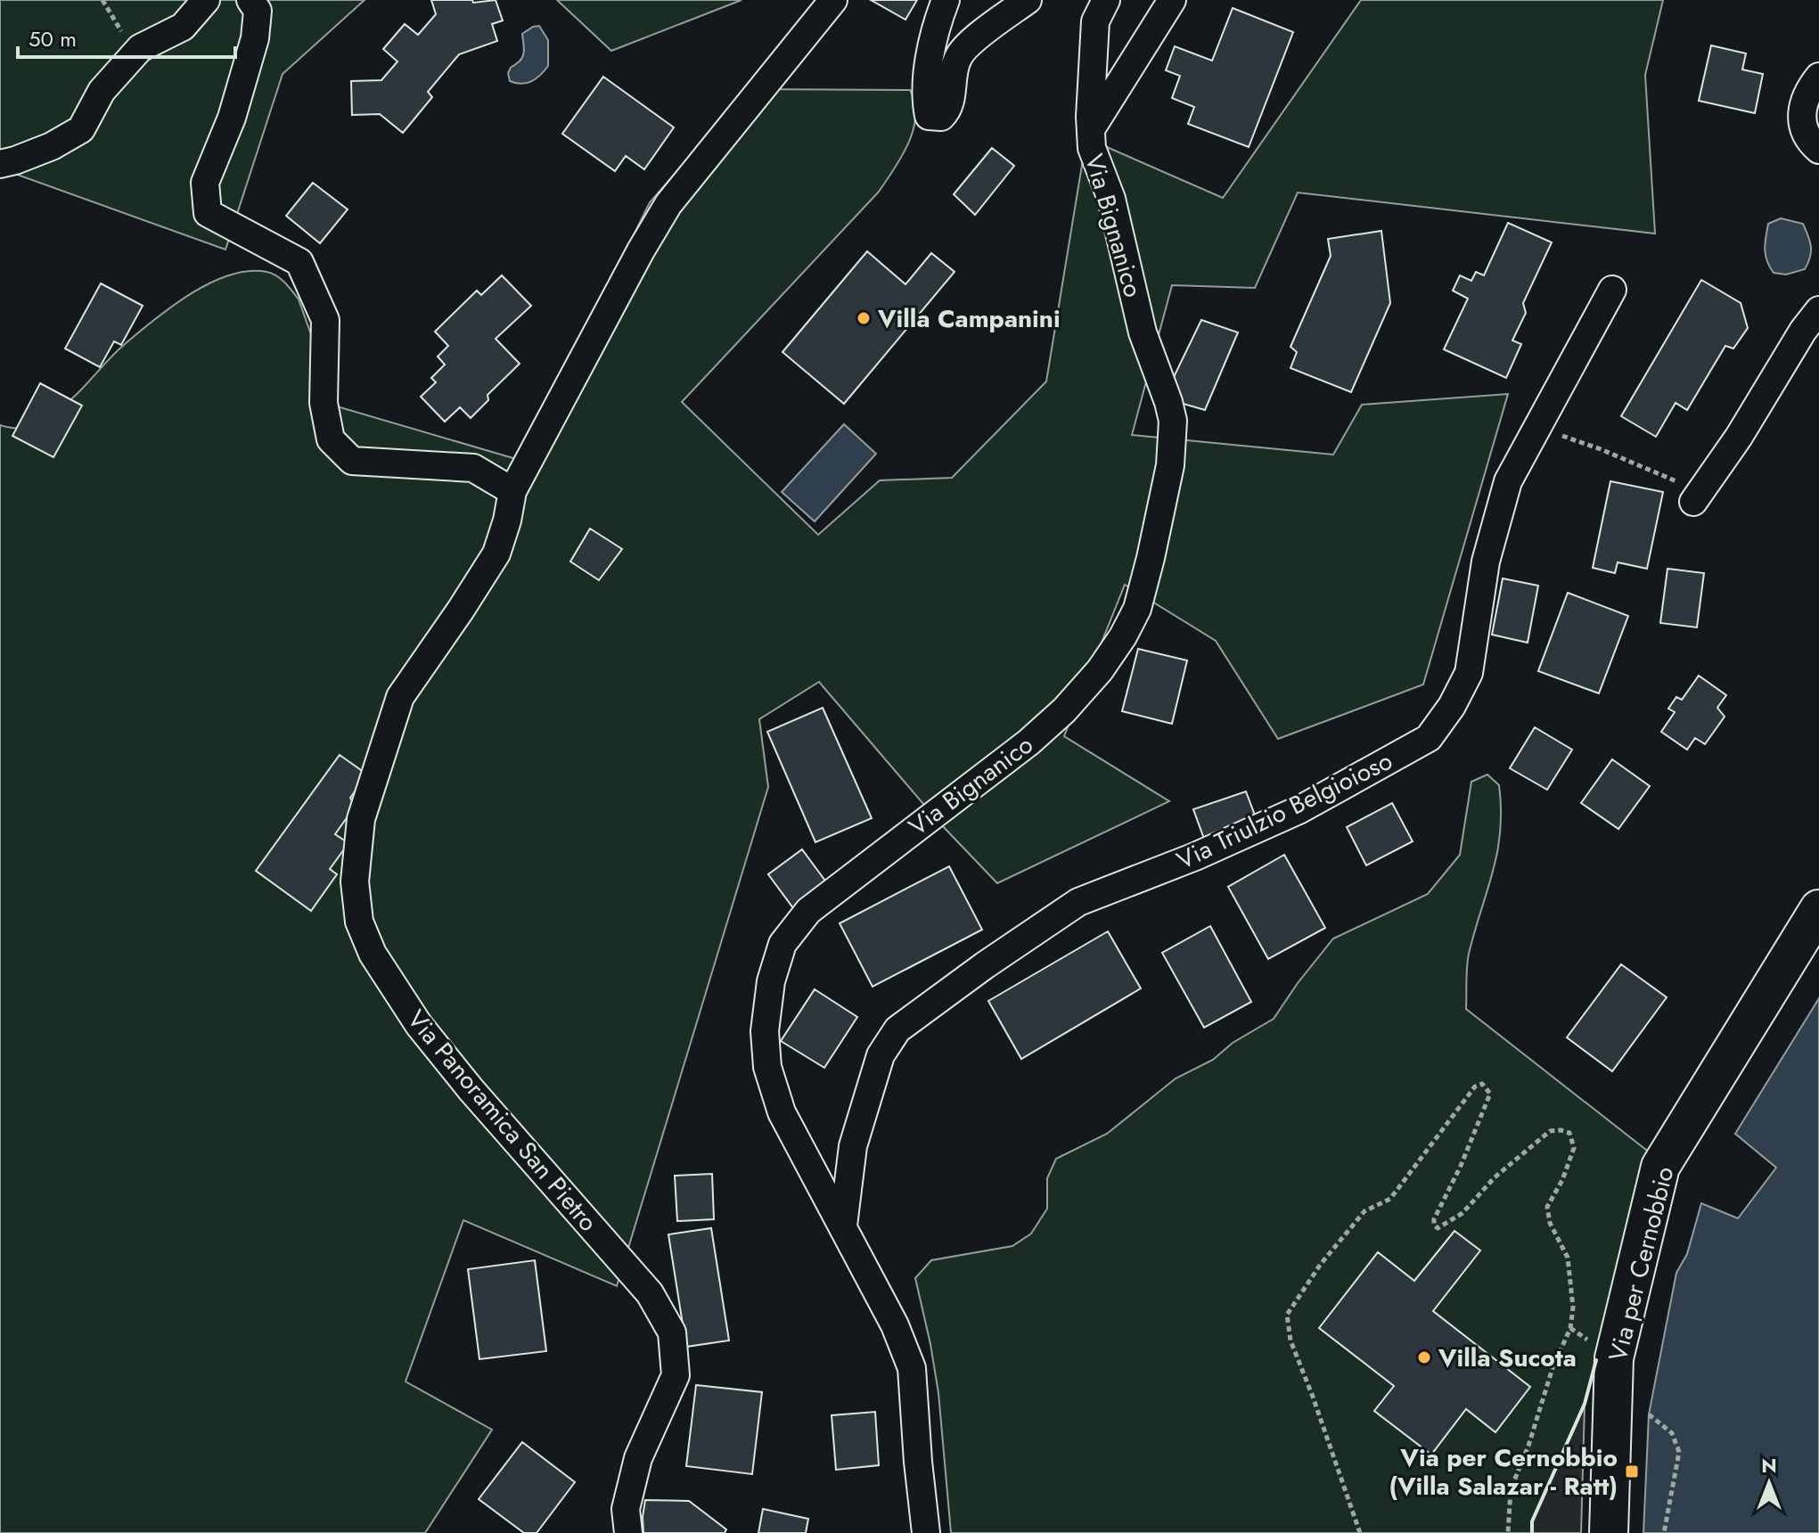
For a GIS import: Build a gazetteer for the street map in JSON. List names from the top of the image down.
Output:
{
  "streets": {
    "main road": ["Via per Cernobbio"],
    "street": ["Via Bignanico", "Via Triulzio Belgioioso", "Via Panoramica San Pietro"]
  },
  "crossings": [
    ["Via Bignanico", "Via Triulzio Belgioioso"]
  ],
  "places": {
    "other": ["Villa Campanini", "Villa Sucota"],
    "transit": ["Via per Cernobbio (Villa Salazar - Ratt)"]
  },
  "scale_bar": "50 m",
  "north": "top"
}
